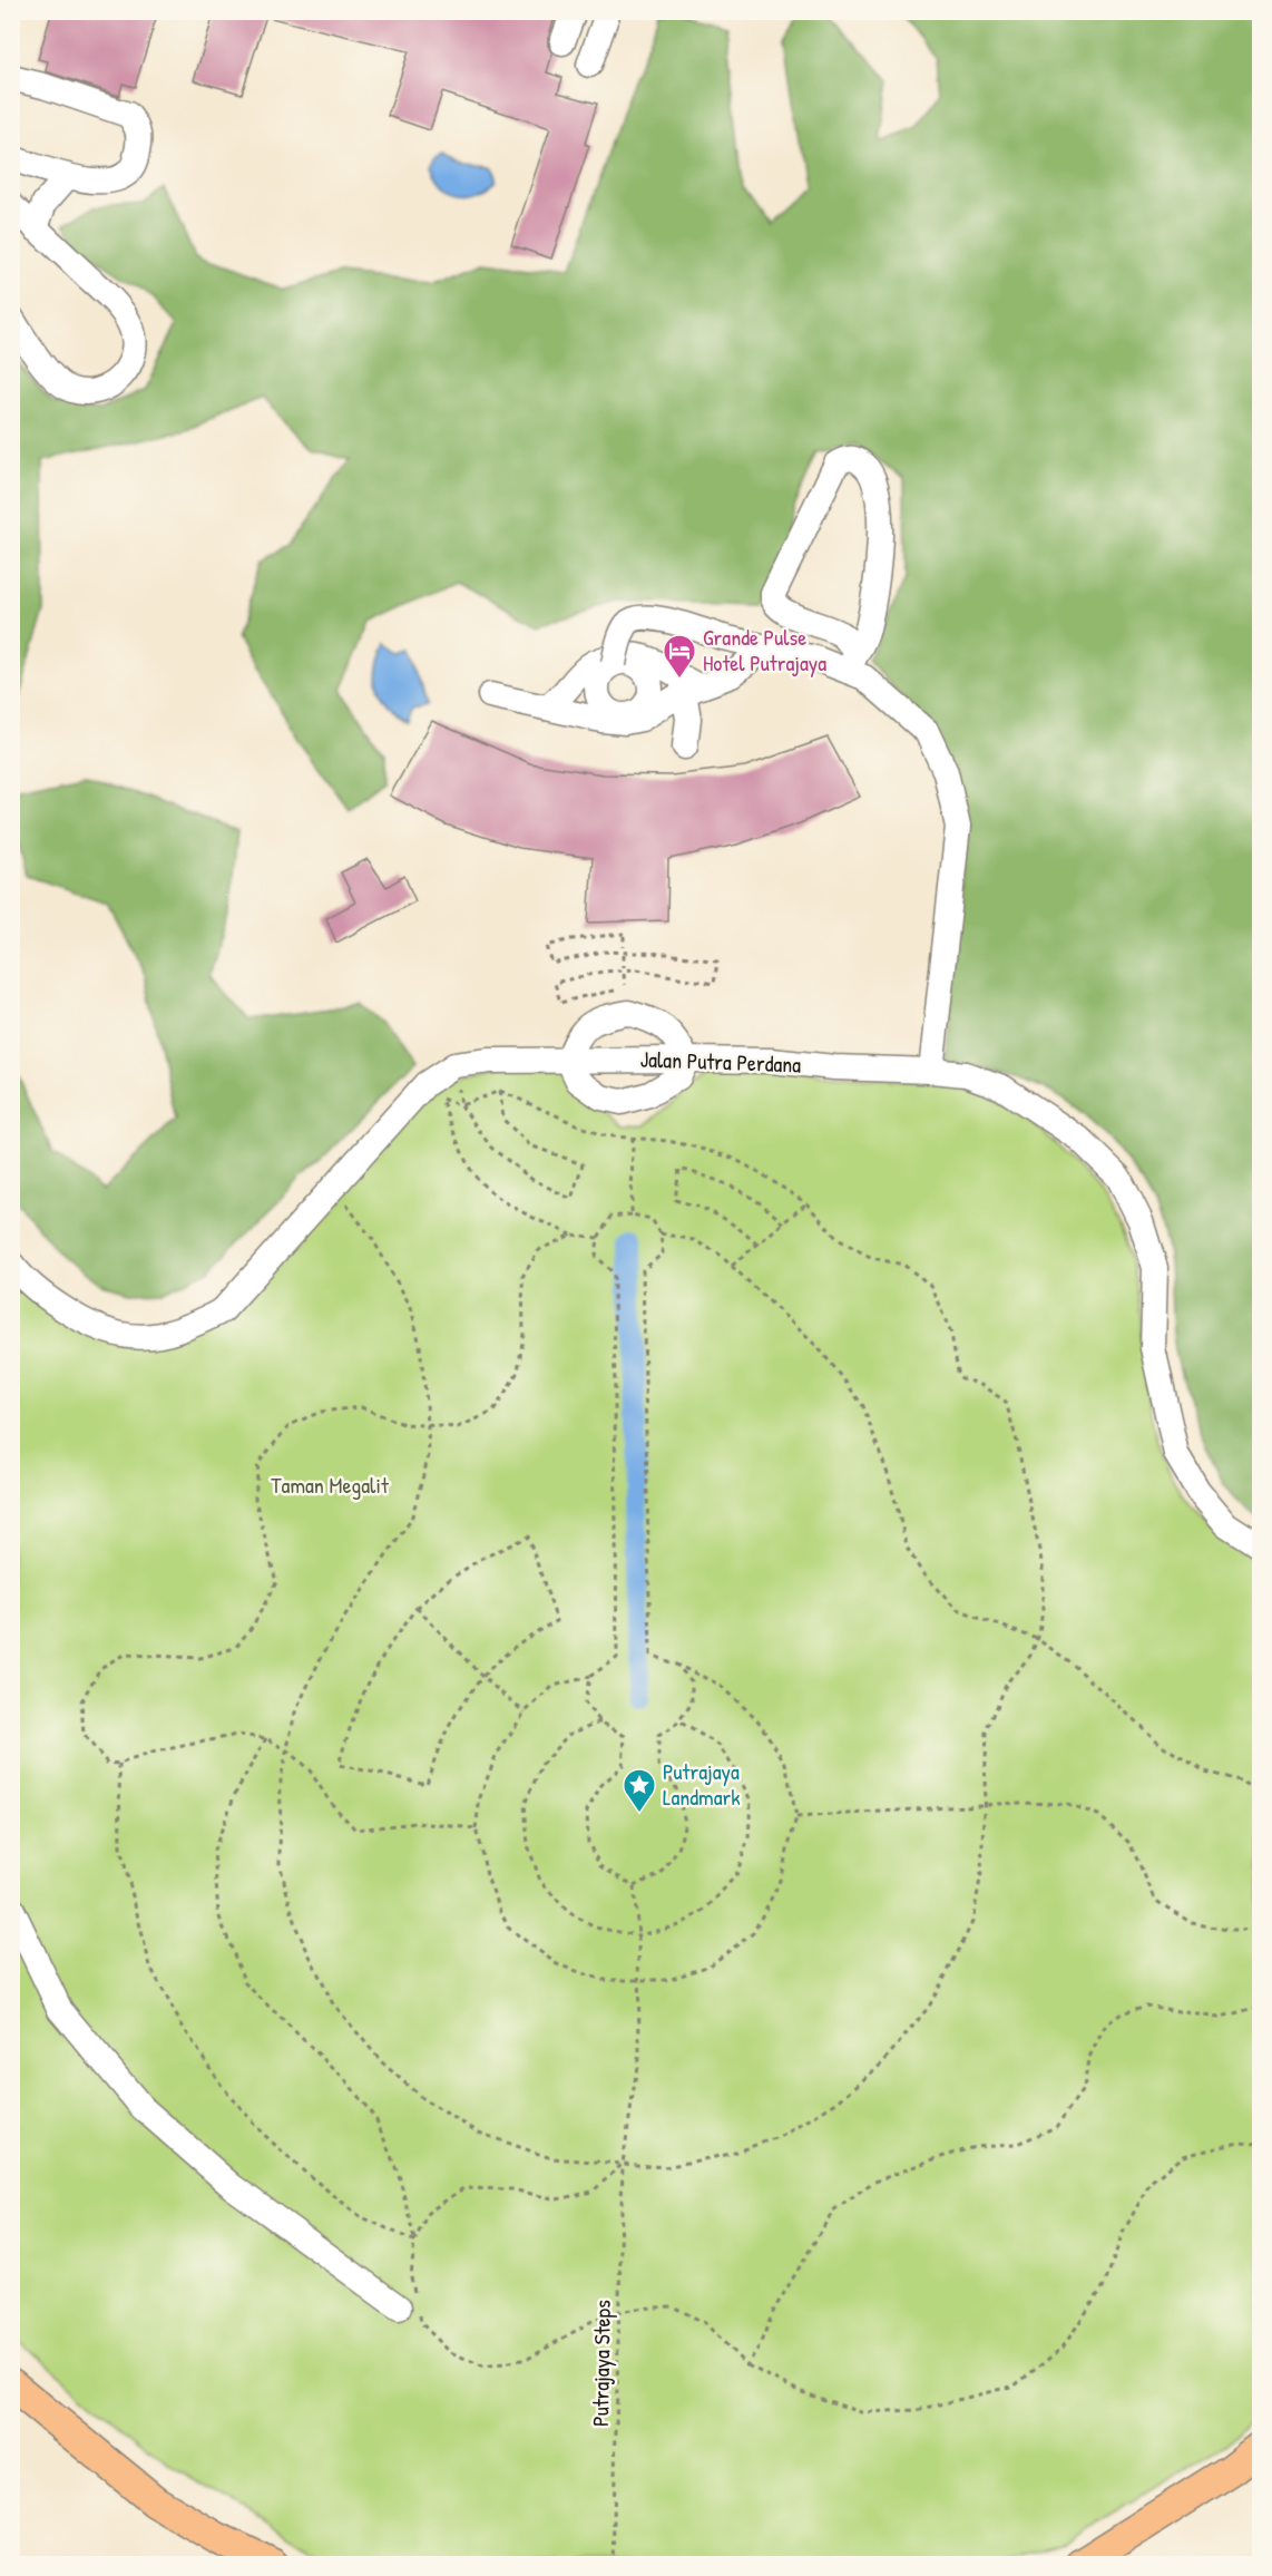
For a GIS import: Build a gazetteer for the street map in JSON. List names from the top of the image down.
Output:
{
  "streets": {
    "street": ["Jalan Putra Perdana"],
    "path": ["Putrajaya Steps"]
  },
  "parks": ["Taman Megalit"],
  "places": {
    "hotel": ["Grande Pulse Hotel Putrajaya"],
    "place": ["Putrajaya Landmark"]
  }
}
